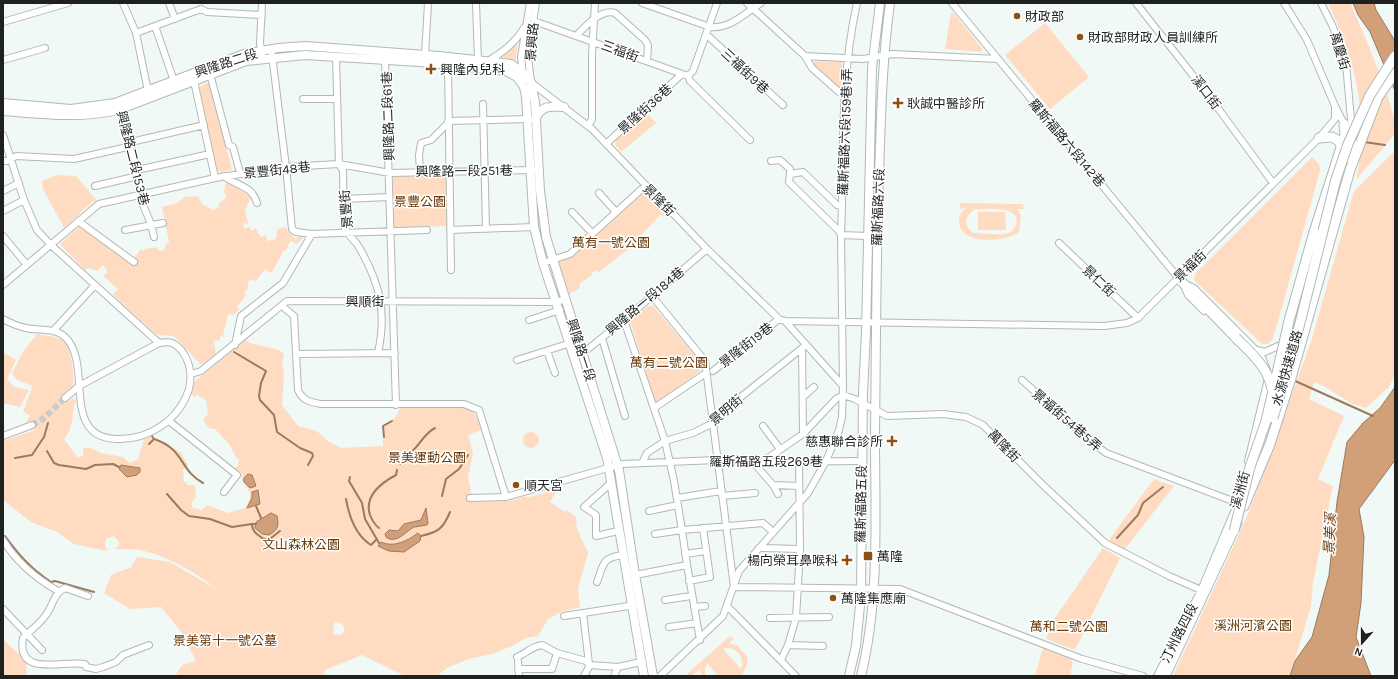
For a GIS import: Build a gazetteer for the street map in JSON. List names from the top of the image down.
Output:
{
  "streets": {
    "highway": ["水源快速道路"],
    "main road": [
      "興隆路二段",
      "羅斯福路六段",
      "興隆路一段",
      "羅斯福路五段"
    ],
    "street": [
      "景興路",
      "三福街",
      "萬慶街",
      "三福街9巷",
      "溪口街",
      "景隆街36巷",
      "興隆路二段61巷",
      "羅斯福路六段159巷1弄",
      "羅斯福路六段142巷",
      "興隆路二段153巷",
      "景豐街48巷",
      "興隆路一段251巷",
      "景隆街",
      "景豐街",
      "景福街",
      "景仁街",
      "興順街",
      "興隆路一段184巷",
      "景隆街19巷",
      "景明街",
      "景福街54巷5弄",
      "萬隆街",
      "羅斯福路五段269巷",
      "溪洲街",
      "汀州路四段"
    ]
  },
  "crossings": [
    ["景興路", "三福街"],
    ["景興路", "景隆街"],
    ["景興路", "興隆路一段"],
    ["三福街", "景隆街36巷"],
    ["萬慶街", "溪洲街"],
    ["興隆路二段", "興隆路二段61巷"],
    ["興隆路二段", "興隆路二段153巷"],
    ["興隆路二段", "景豐街"],
    ["興隆路二段", "興隆路一段"],
    ["三福街9巷", "景隆街36巷"],
    ["溪口街", "景福街"],
    ["景隆街36巷", "景隆街"],
    ["興隆路二段61巷", "景豐街48巷"],
    ["興隆路二段61巷", "興隆路一段251巷"],
    ["興隆路二段61巷", "興順街"],
    ["羅斯福路六段159巷1弄", "景隆街"],
    ["羅斯福路六段159巷1弄", "羅斯福路五段269巷"],
    ["羅斯福路六段142巷", "景福街"],
    ["羅斯福路六段142巷", "溪洲街"],
    ["興隆路二段153巷", "景豐街48巷"],
    ["景豐街48巷", "興隆路一段251巷"],
    ["景豐街48巷", "景豐街"],
    ["興隆路一段251巷", "興隆路一段"],
    ["景隆街", "興隆路一段184巷"],
    ["景隆街", "景隆街19巷"],
    ["景隆街", "興隆路一段"],
    ["景隆街", "景明街"],
    ["羅斯福路六段", "景福街"],
    ["羅斯福路六段", "萬隆街"],
    ["羅斯福路六段", "羅斯福路五段"],
    ["景豐街", "興順街"],
    ["景福街", "景仁街"],
    ["興順街", "興隆路一段"],
    ["興隆路一段184巷", "興隆路一段"],
    ["景福街54巷5弄", "溪洲街"],
    ["萬隆街", "溪洲街"],
    ["萬隆街", "羅斯福路五段"],
    ["萬隆街", "汀州路四段"],
    ["羅斯福路五段269巷", "羅斯福路五段"],
    ["溪洲街", "汀州路四段"]
  ],
  "water": ["景美溪"],
  "parks": [
    "景豐公園",
    "萬有一號公園",
    "萬有二號公園",
    "景美運動公園",
    "文山森林公園",
    "溪洲河濱公園",
    "萬和二號公園",
    "景美第十一號公墓"
  ],
  "places": {
    "other": [
      "財政部",
      "財政部財政人員訓練所",
      "順天宮",
      "萬隆集應廟"
    ],
    "health": [
      "興隆內兒科",
      "耿誠中醫診所",
      "慈惠聯合診所",
      "楊向榮耳鼻喉科"
    ],
    "transit": ["萬隆"]
  },
  "north": "bottom"
}
